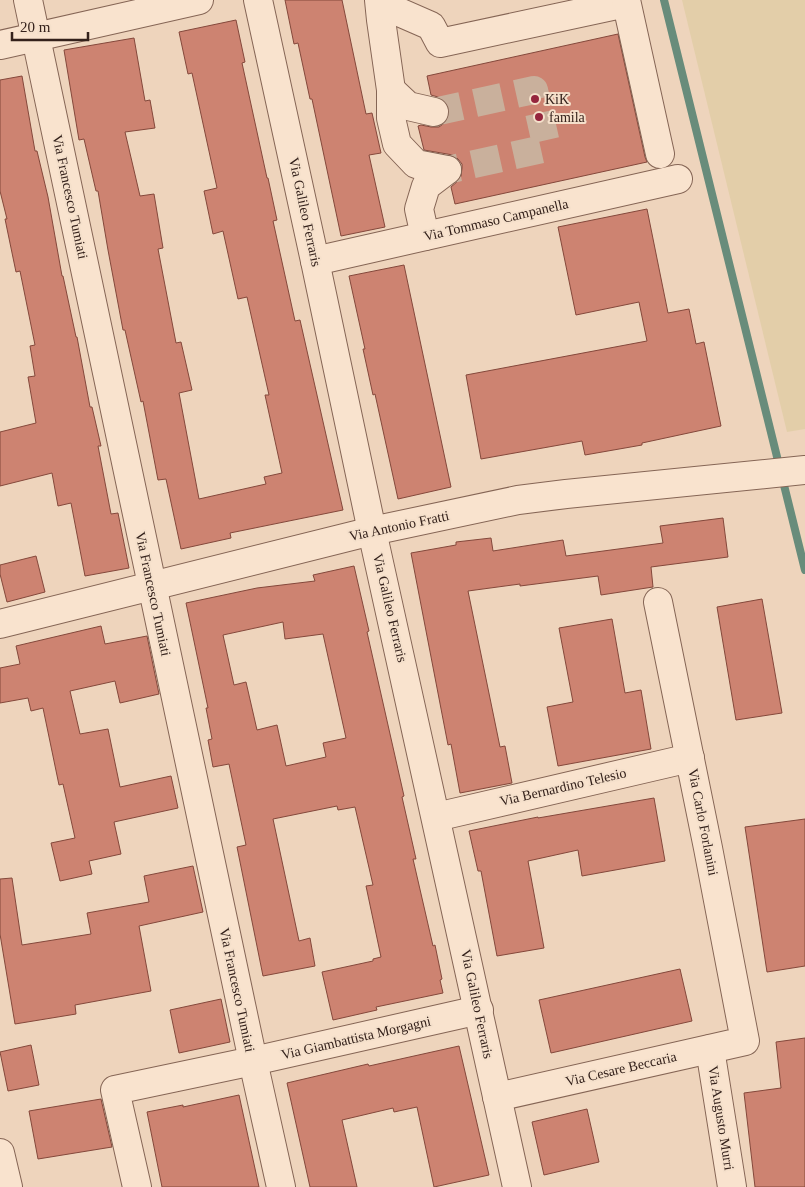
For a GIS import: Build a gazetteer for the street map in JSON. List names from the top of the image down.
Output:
{
  "streets": {
    "street": [
      "Via Francesco Tumiati",
      "Via Galileo Ferraris",
      "Via Tommaso Campanella",
      "Via Antonio Fratti",
      "Via Bernardino Telesio",
      "Via Carlo Forlanini",
      "Via Giambattista Morgagni",
      "Via Cesare Beccaria",
      "Via Augusto Murri"
    ]
  },
  "crossings": [
    ["Via Francesco Tumiati", "Via Antonio Fratti"],
    ["Via Francesco Tumiati", "Via Giambattista Morgagni"],
    ["Via Galileo Ferraris", "Via Tommaso Campanella"],
    ["Via Galileo Ferraris", "Via Antonio Fratti"],
    ["Via Galileo Ferraris", "Via Bernardino Telesio"],
    ["Via Galileo Ferraris", "Via Giambattista Morgagni"],
    ["Via Galileo Ferraris", "Via Cesare Beccaria"],
    ["Via Bernardino Telesio", "Via Carlo Forlanini"],
    ["Via Carlo Forlanini", "Via Cesare Beccaria"],
    ["Via Cesare Beccaria", "Via Augusto Murri"]
  ],
  "places": ["KiK", "famila"],
  "scale_bar": "20 m"
}
